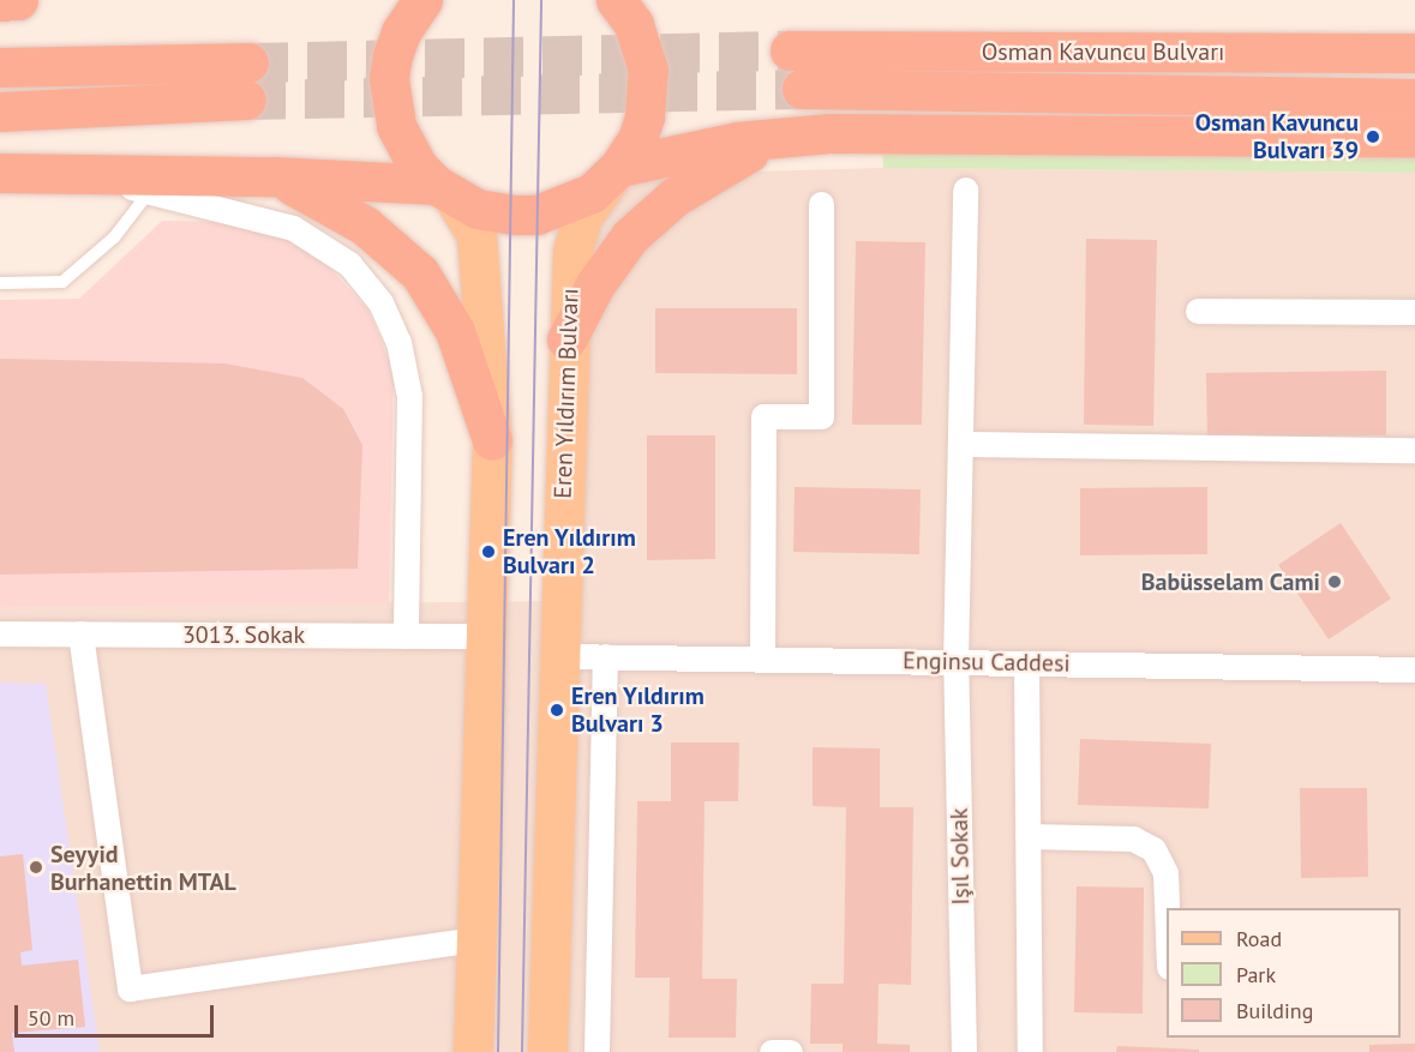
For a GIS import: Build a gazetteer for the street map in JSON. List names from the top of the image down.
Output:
{
  "streets": {
    "highway": ["Osman Kavuncu Bulvarı"],
    "main road": ["Eren Yıldırım Bulvarı"],
    "street": ["3013. Sokak", "Enginsu Caddesi", "Işıl Sokak"]
  },
  "crossings": [
    ["Eren Yıldırım Bulvarı", "Enginsu Caddesi"],
    ["Enginsu Caddesi", "Işıl Sokak"]
  ],
  "places": [
    "Osman Kavuncu Bulvarı 39",
    "Eren Yıldırım Bulvarı 2",
    "Babüsselam Cami",
    "Eren Yıldırım Bulvarı 3",
    "Seyyid Burhanettin MTAL"
  ],
  "legend": ["Road", "Park", "Building"],
  "scale_bar": "50 m"
}
